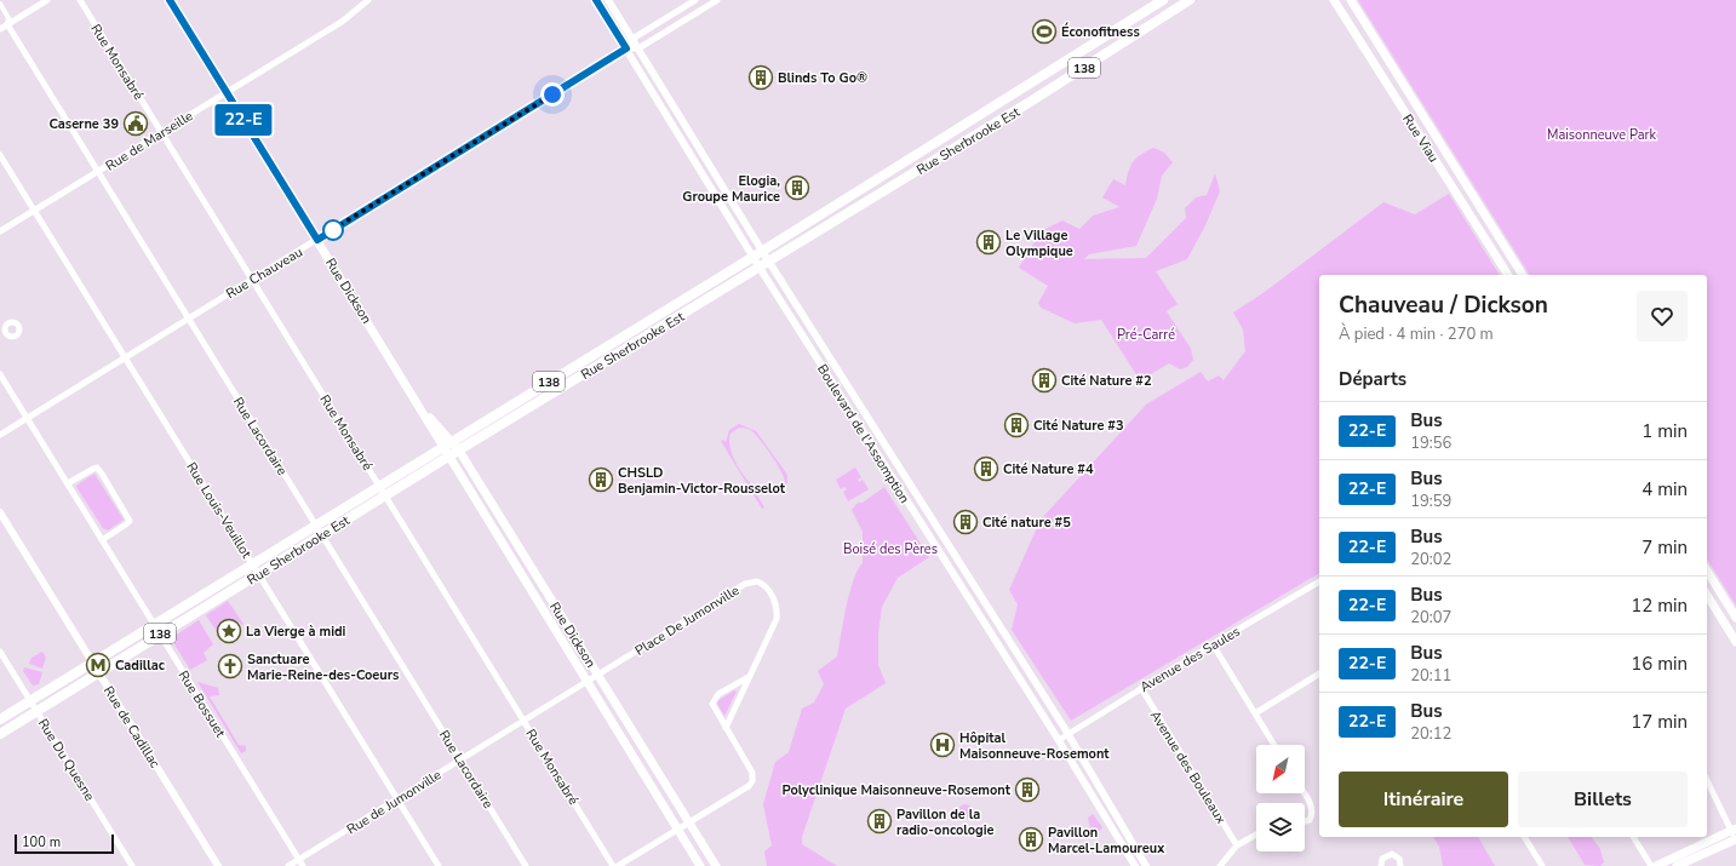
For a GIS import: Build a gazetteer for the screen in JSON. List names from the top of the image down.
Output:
{
  "streets": {
    "main road": [
      "138",
      "Rue Viau",
      "Rue Sherbrooke Est",
      "Rue Dickson"
    ],
    "street": [
      "Rue Monsabré",
      "Rue de Marseille",
      "Rue Chauveau",
      "Boulevard de l'Assomption",
      "Rue Lacordaire",
      "Rue Louis-Veuillot",
      "Place De Jumonville",
      "Avenue des Saules",
      "Rue Bossuet",
      "Rue de Cadillac",
      "Rue Du Quesne",
      "Avenue des Bouleaux",
      "Rue de Jumonville"
    ]
  },
  "crossings": [
    ["Rue Monsabré", "Rue de Marseille"],
    ["Rue Monsabré", "Rue Sherbrooke Est"],
    ["Rue Monsabré", "Rue Chauveau"],
    ["Rue Monsabré", "Rue de Jumonville"],
    ["Rue de Marseille", "Rue Dickson"],
    ["Rue de Marseille", "Rue Lacordaire"],
    ["Rue de Marseille", "Rue Louis-Veuillot"],
    ["Rue Sherbrooke Est", "Rue Dickson"],
    ["Rue Sherbrooke Est", "Boulevard de l'Assomption"],
    ["Rue Sherbrooke Est", "Rue Lacordaire"],
    ["Rue Sherbrooke Est", "Rue Louis-Veuillot"],
    ["Rue Sherbrooke Est", "Rue Bossuet"],
    ["Rue Sherbrooke Est", "Rue de Cadillac"],
    ["Rue Sherbrooke Est", "Rue Du Quesne"],
    ["Rue Chauveau", "Rue Dickson"],
    ["Rue Chauveau", "Boulevard de l'Assomption"],
    ["Rue Chauveau", "Rue Lacordaire"],
    ["Rue Chauveau", "Rue Louis-Veuillot"],
    ["Rue Chauveau", "Rue Bossuet"],
    ["Rue Dickson", "Place De Jumonville"],
    ["Rue Dickson", "Rue de Jumonville"],
    ["Boulevard de l'Assomption", "Avenue des Saules"],
    ["Rue Lacordaire", "Rue de Jumonville"],
    ["Rue Louis-Veuillot", "Rue de Jumonville"],
    ["Place De Jumonville", "Rue de Jumonville"],
    ["Avenue des Saules", "Avenue des Bouleaux"],
    ["Rue Bossuet", "Rue de Jumonville"]
  ],
  "parks": ["Maisonneuve Park", "Pré-Carré", "Boisé des Pères"],
  "places": {
    "sports": ["Éconofitness"],
    "building": [
      "Blinds To Go®",
      "Elogia, Groupe Maurice",
      "Le Village Olympique",
      "Cité Nature #2",
      "Cité Nature #3",
      "Cité Nature #4",
      "CHSLD Benjamin-Victor-Rousselot",
      "Cité nature #5",
      "Polyclinique Maisonneuve-Rosemont",
      "Pavillon de la radio-oncologie",
      "Pavillon Marcel-Lamoureux"
    ],
    "public building": ["Caserne 39"],
    "place": ["La Vierge à midi"],
    "metro station": ["Cadillac"],
    "church": ["Sanctuare Marie-Reine-des-Coeurs"],
    "hospital": ["Hôpital Maisonneuve-Rosemont"]
  },
  "lines": ["bus line 22-E"],
  "scale_bar": "100 m",
  "north": "bottom left",
  "page": {
    "on_map": "22-E",
    "heading": [
      ["Chauveau / Dickson", "À pied · 4 min · 270 m"],
      "Départs"
    ],
    "list": [
      {
        "mark": "22-E",
        "name": "Bus",
        "note": "19:56",
        "value": "1 min"
      },
      {
        "mark": "22-E",
        "name": "Bus",
        "note": "19:59",
        "value": "4 min"
      },
      {
        "mark": "22-E",
        "name": "Bus",
        "note": "20:02",
        "value": "7 min"
      },
      {
        "mark": "22-E",
        "name": "Bus",
        "note": "20:07",
        "value": "12 min"
      },
      {
        "mark": "22-E",
        "name": "Bus",
        "note": "20:11",
        "value": "16 min"
      },
      {
        "mark": "22-E",
        "name": "Bus",
        "note": "20:12",
        "value": "17 min"
      }
    ],
    "buttons": ["Itinéraire", "Billets"],
    "scale": "100 m"
  }
}
